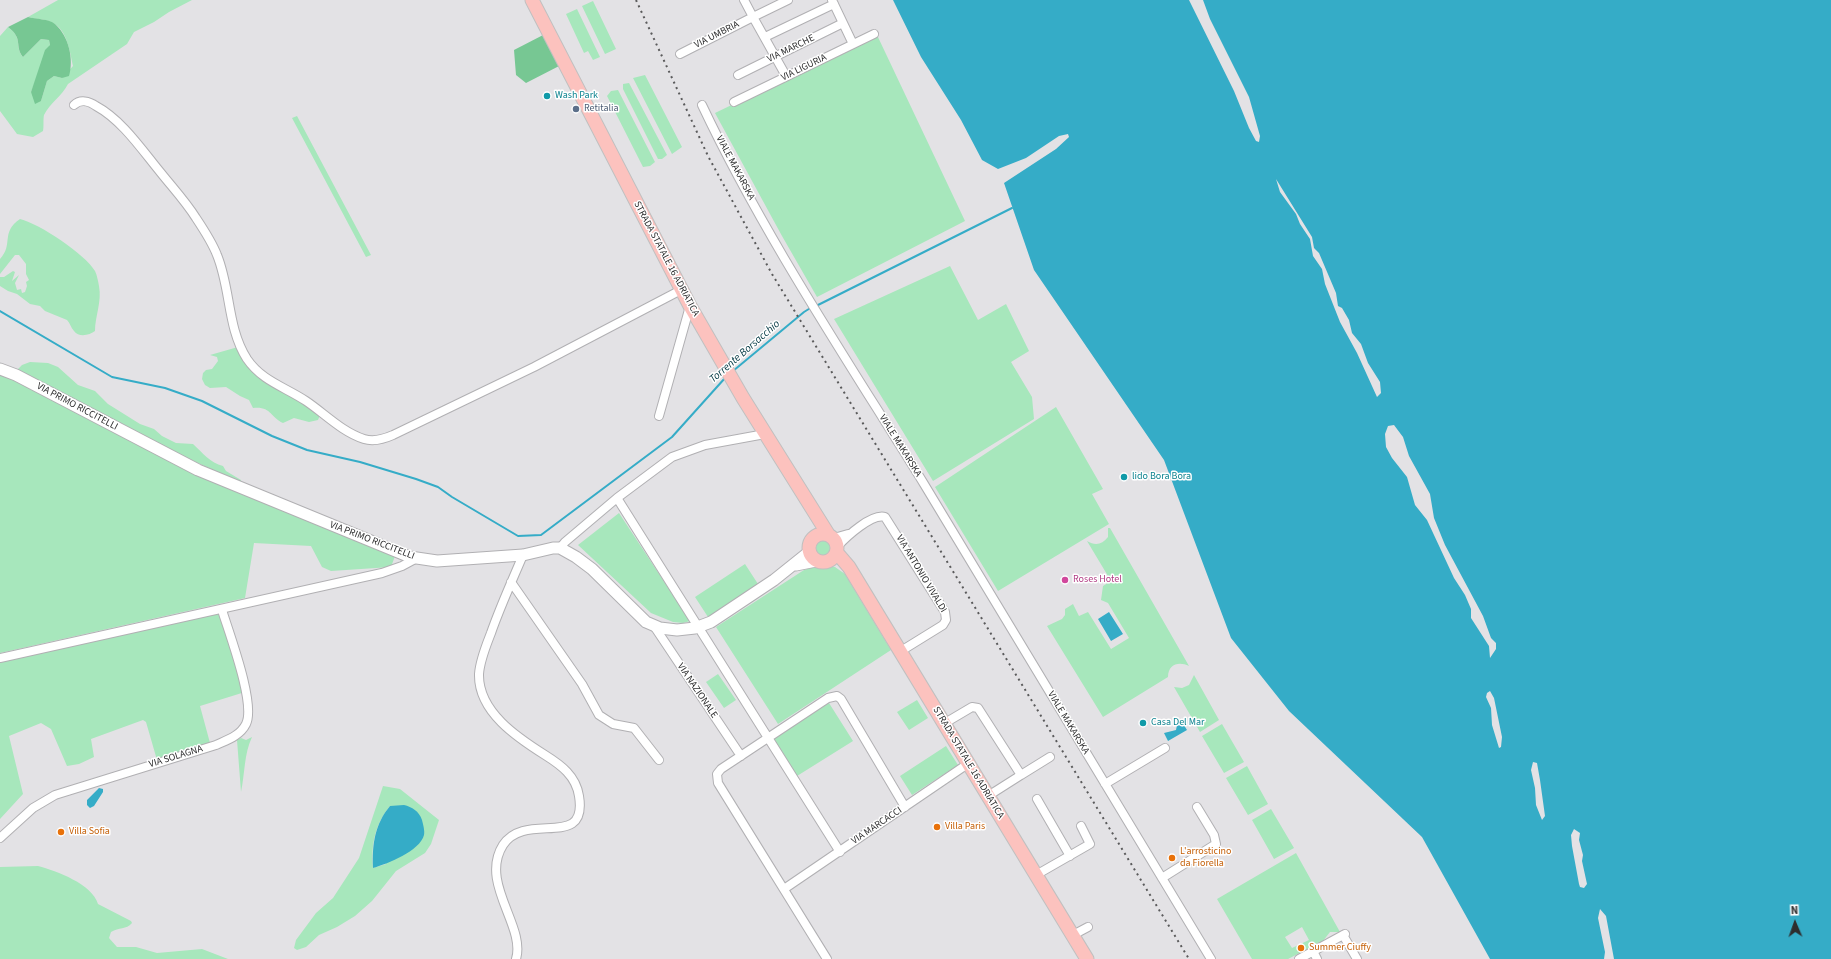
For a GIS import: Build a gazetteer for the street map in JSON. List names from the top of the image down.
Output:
{
  "streets": {
    "main road": ["STRADA STATALE 16 ADRIATICA"],
    "street": [
      "VIA UMBRIA",
      "VIA MARCHE",
      "VIA LIGURIA",
      "VIALE MAKARSKA",
      "VIA PRIMO RICCITELLI",
      "VIA ANTONIO VIVALDI",
      "VIA NAZIONALE",
      "VIA SOLAGNA",
      "VIA MARCACCI"
    ]
  },
  "crossings": [
    ["STRADA STATALE 16 ADRIATICA", "VIA ANTONIO VIVALDI"],
    ["STRADA STATALE 16 ADRIATICA", "VIA NAZIONALE"],
    ["STRADA STATALE 16 ADRIATICA", "VIA MARCACCI"],
    ["VIA PRIMO RICCITELLI", "VIA NAZIONALE"],
    ["VIA ANTONIO VIVALDI", "VIA NAZIONALE"]
  ],
  "water": ["Torrente Borsacchio"],
  "places": [
    "Wash Park",
    "Retitalia",
    "lido Bora Bora",
    "Roses Hotel",
    "Casa Del Mar",
    "Villa Paris",
    "Villa Sofia",
    "L'arrosticino da Fiorella",
    "Summer Ciuffy"
  ],
  "north": "top"
}
